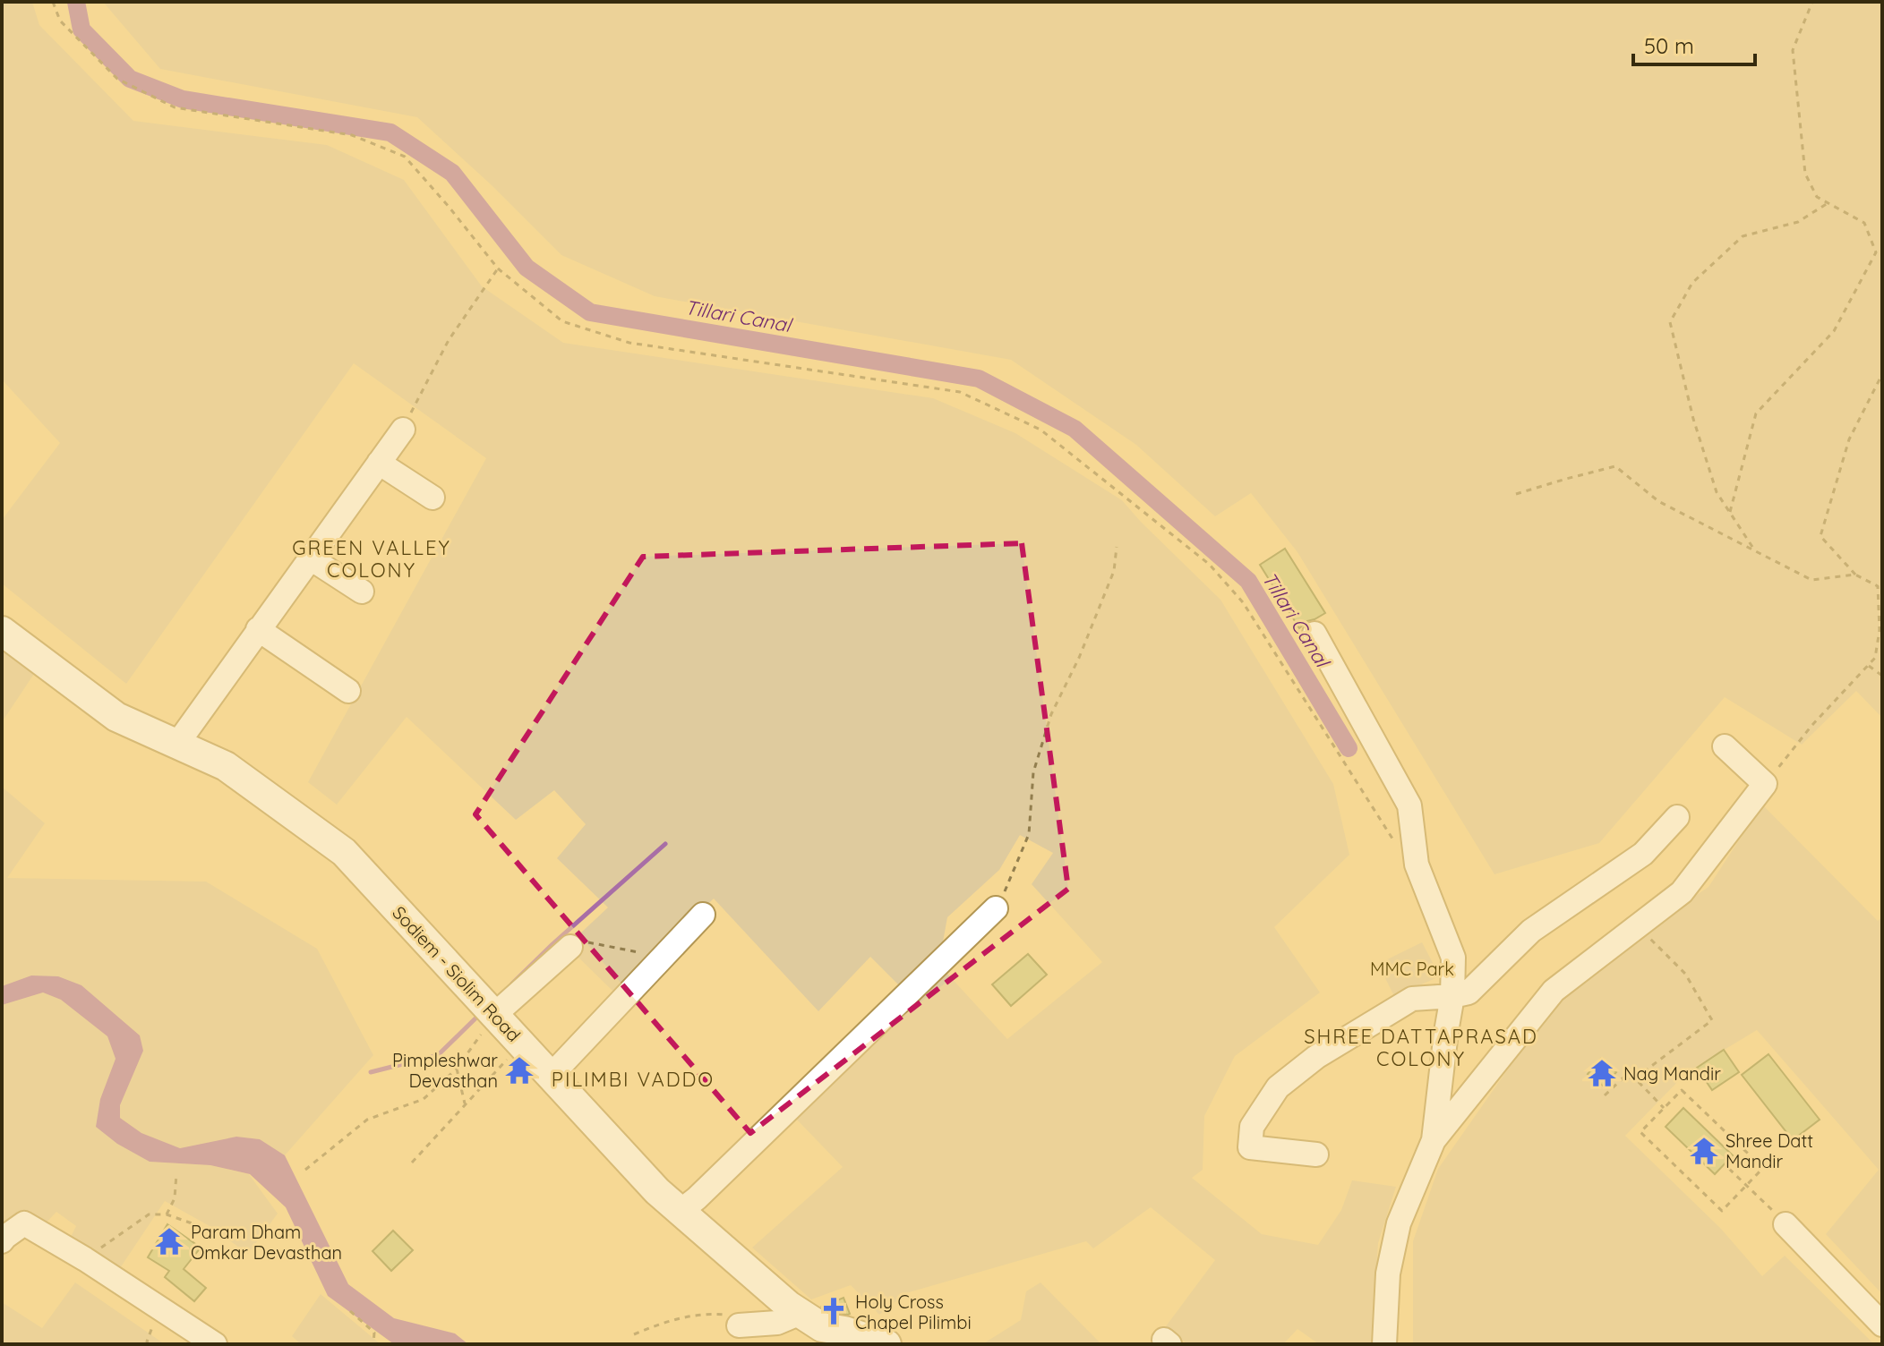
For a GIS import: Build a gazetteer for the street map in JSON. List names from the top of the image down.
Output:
{
  "streets": {
    "main road": ["Sodiem - Siolim Road"]
  },
  "districts": ["GREEN VALLEY COLONY", "SHREE DATTAPRASAD COLONY", "PILIMBI VADDO"],
  "water": ["Tillari Canal"],
  "parks": ["MMC Park"],
  "places": {
    "temple": [
      "Pimpleshwar Devasthan",
      "Nag Mandir",
      "Shree Datt Mandir",
      "Param Dham Omkar Devasthan"
    ],
    "church": ["Holy Cross Chapel Pilimbi"]
  },
  "scale_bar": "50 m"
}
